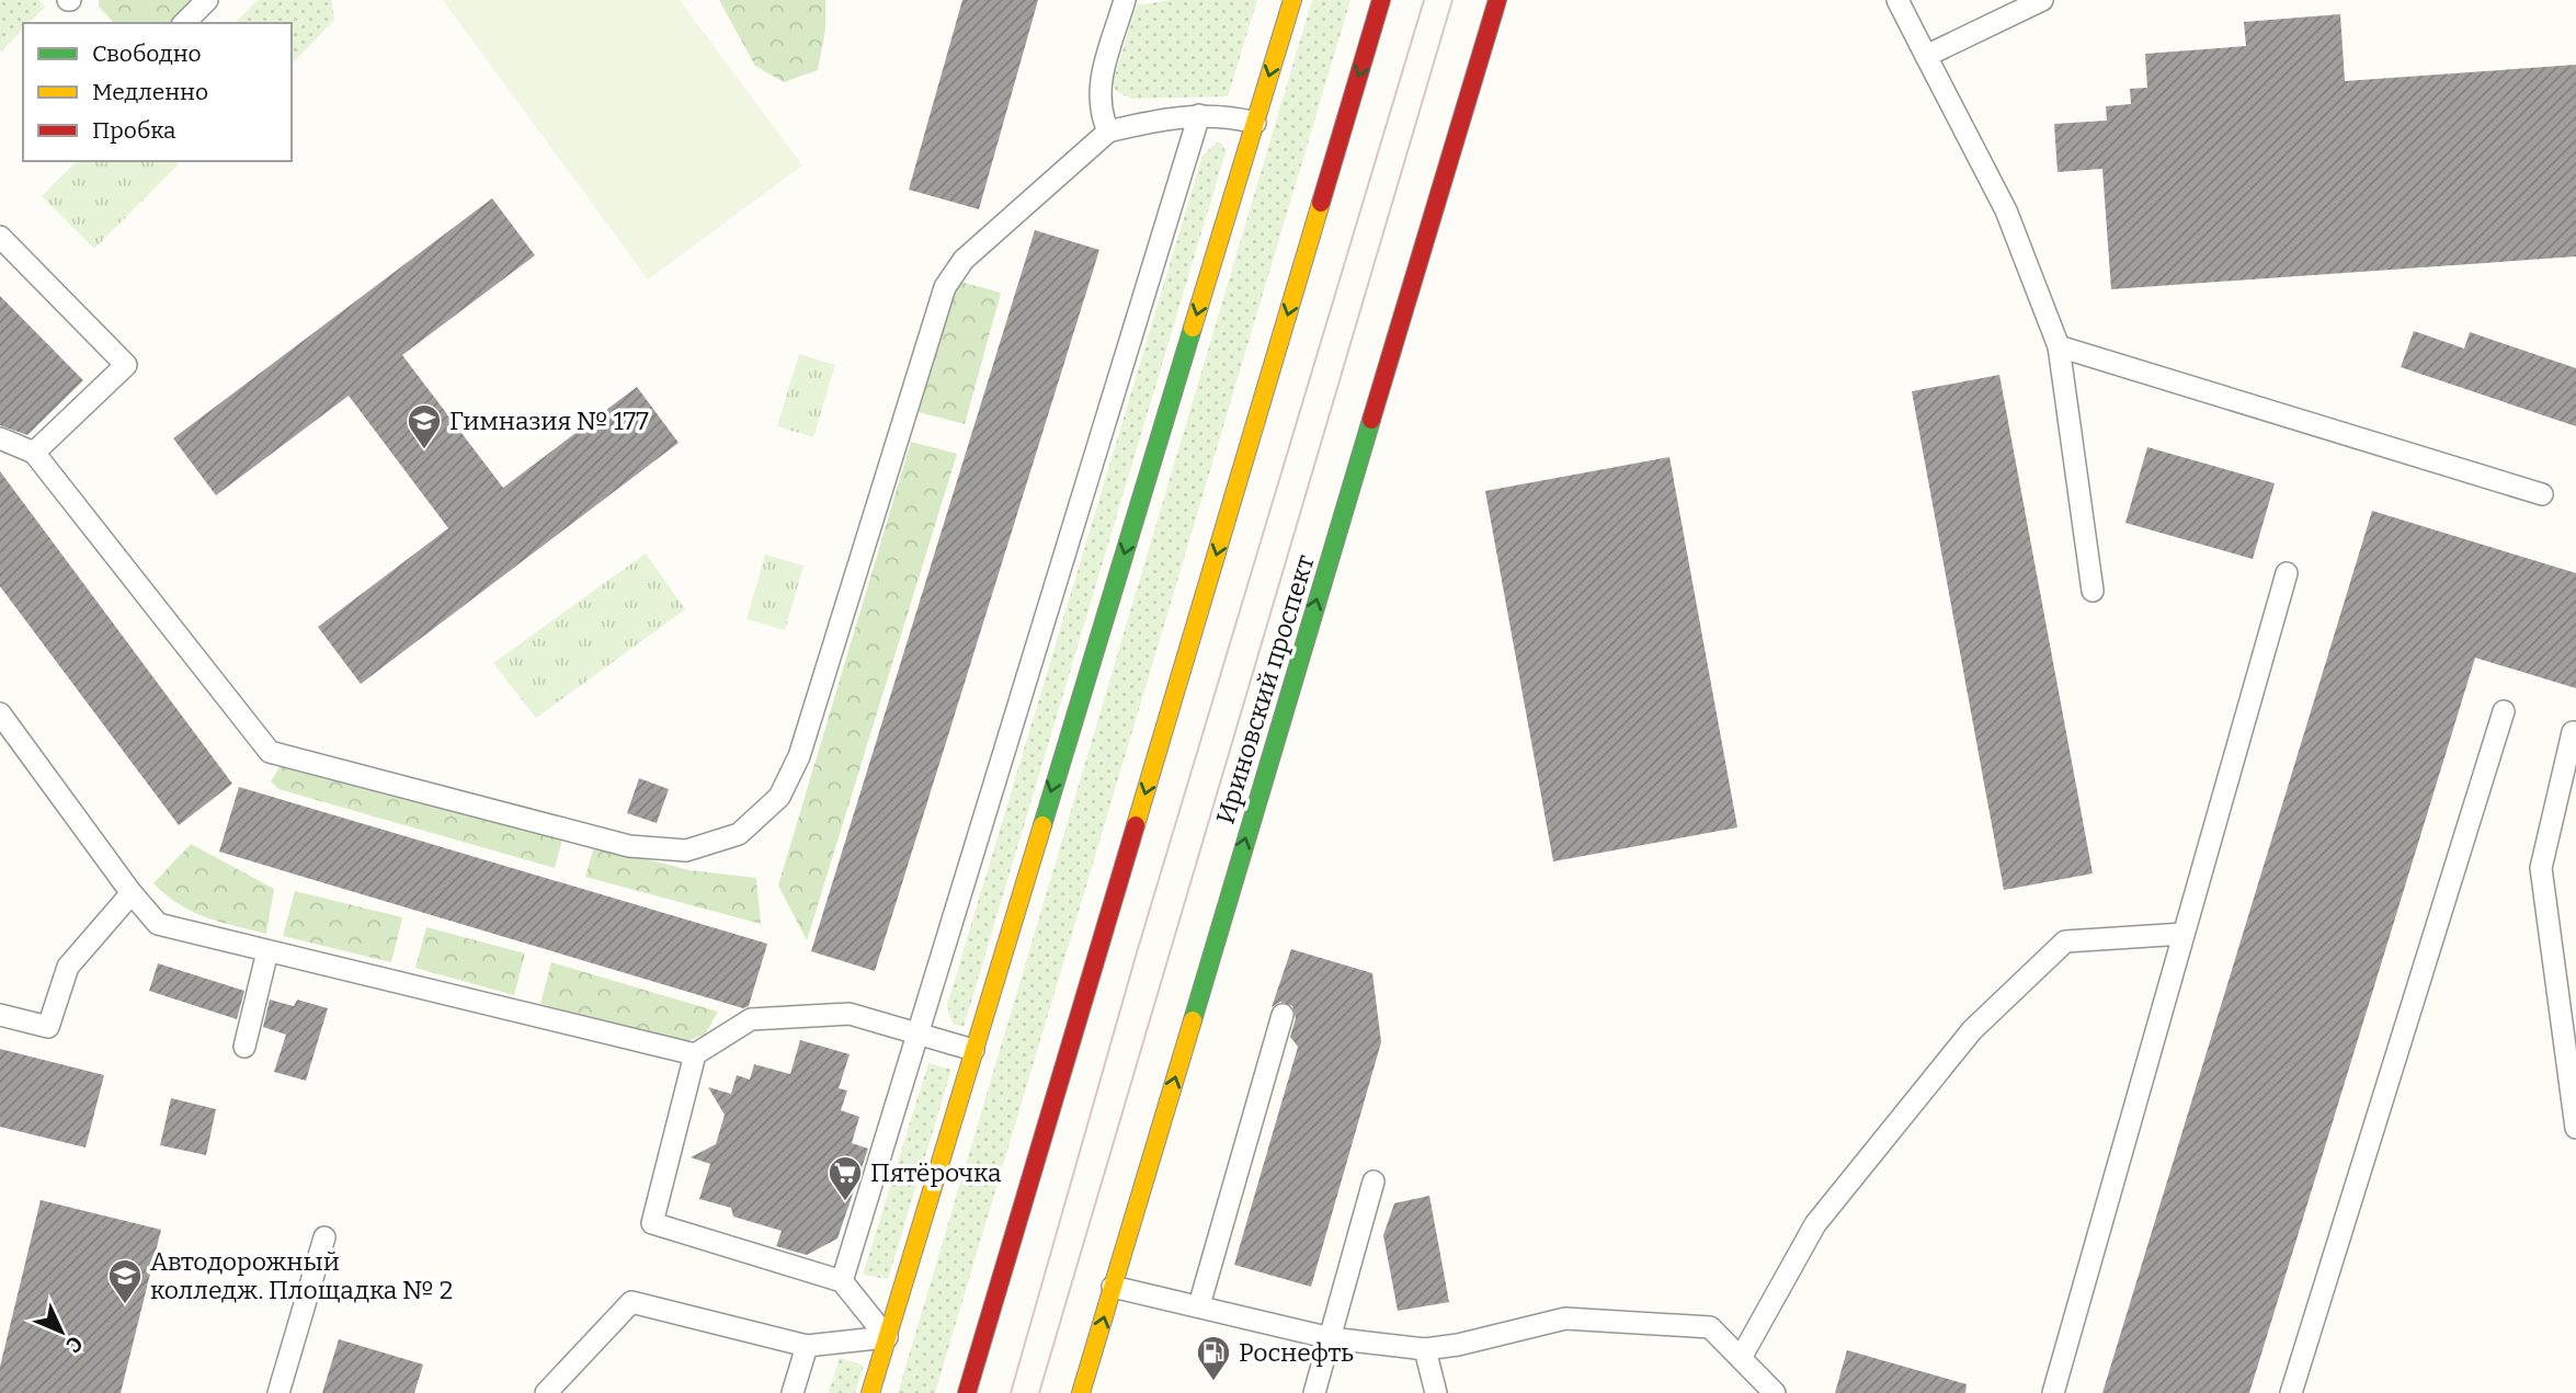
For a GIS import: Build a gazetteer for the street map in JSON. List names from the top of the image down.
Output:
{
  "streets": {
    "main road": ["Ириновский проспект"]
  },
  "places": {
    "school or university": ["Гимназия № 177", "Автодорожный колледж. Площадка № 2"],
    "supermarket": ["Пятёрочка"],
    "fuel station": ["Роснефть"]
  },
  "legend": ["Свободно", "Медленно", "Пробка"],
  "north": "bottom right"
}
